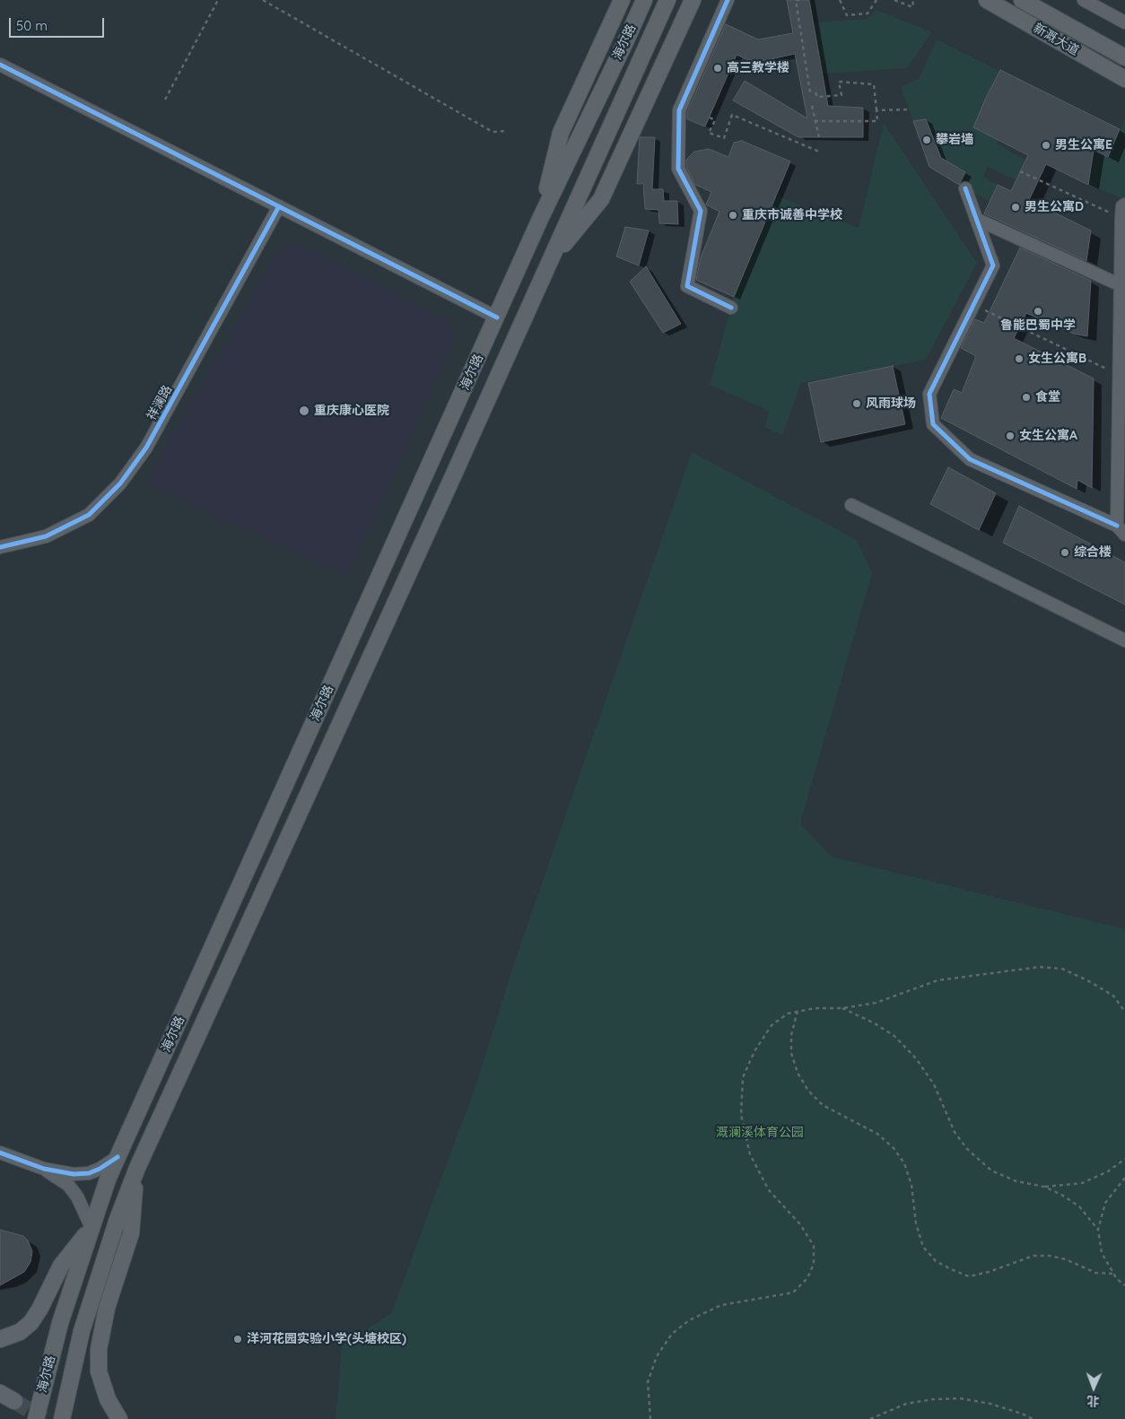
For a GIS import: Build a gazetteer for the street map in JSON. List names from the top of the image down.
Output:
{
  "streets": {
    "main road": ["新溉大道", "海尔路"],
    "street": ["祥澜路"]
  },
  "parks": ["溉澜溪体育公园"],
  "places": [
    "高三教学楼",
    "攀岩墙",
    "男生公寓E",
    "男生公寓D",
    "重庆市诚善中学校",
    "鲁能巴蜀中学",
    "女生公寓B",
    "食堂",
    "风雨球场",
    "重庆康心医院",
    "女生公寓A",
    "综合楼",
    "洋河花园实验小学(头塘校区)"
  ],
  "scale_bar": "50 m",
  "north": "bottom"
}
